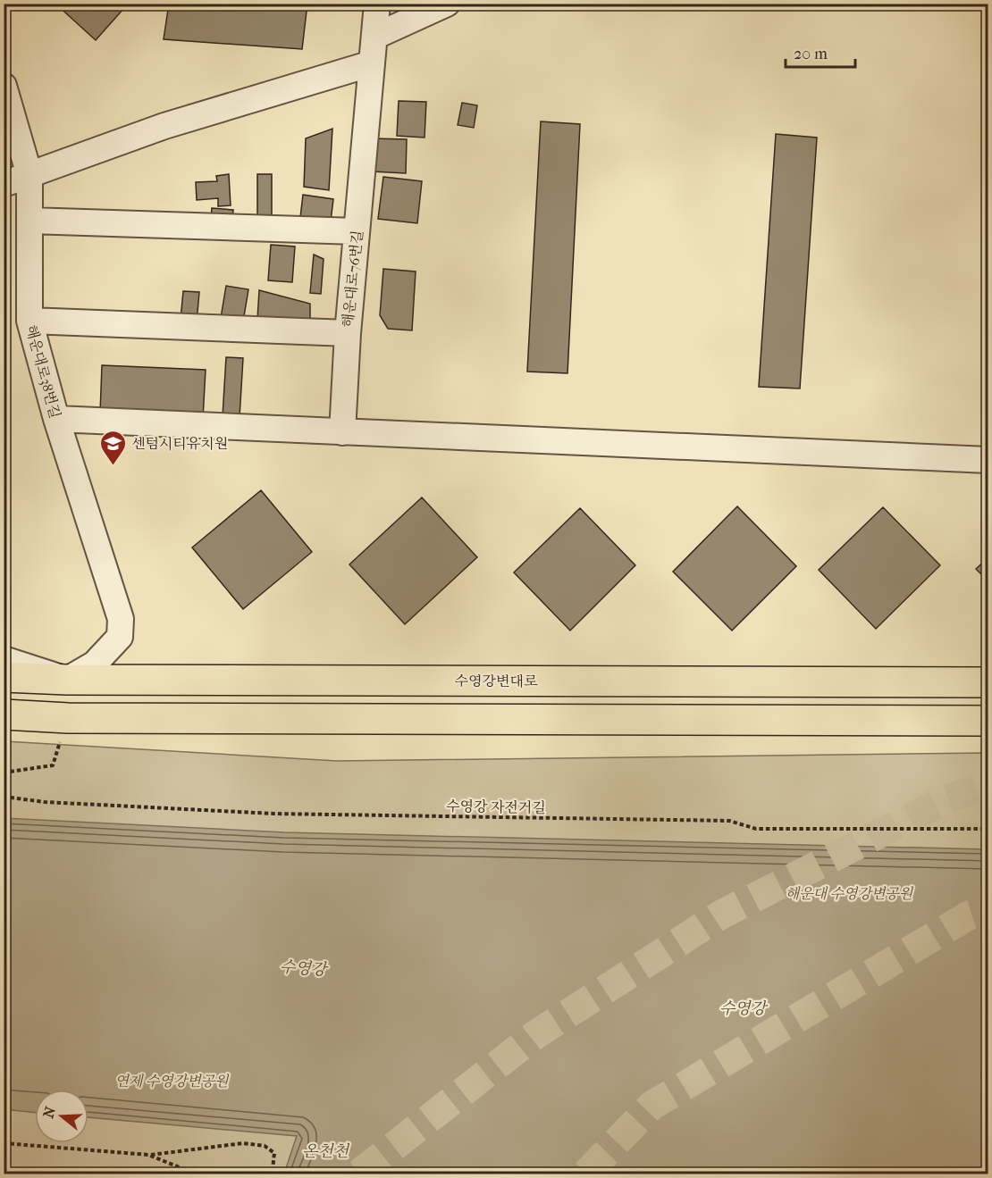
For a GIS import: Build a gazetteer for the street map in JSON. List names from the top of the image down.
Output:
{
  "streets": {
    "main road": ["수영강변대로"],
    "street": ["해운대로76번길", "해운대로38번길"],
    "path": ["수영강 자전거길"]
  },
  "crossings": [
    ["해운대로76번길", "해운대로38번길"],
    ["해운대로38번길", "수영강변대로"]
  ],
  "water": ["수영강", "온천천"],
  "parks": ["해운대 수영강변공원", "연제 수영강변공원"],
  "places": {
    "school or university": ["센텀시티유치원"]
  },
  "scale_bar": "20 m",
  "north": "left"
}
